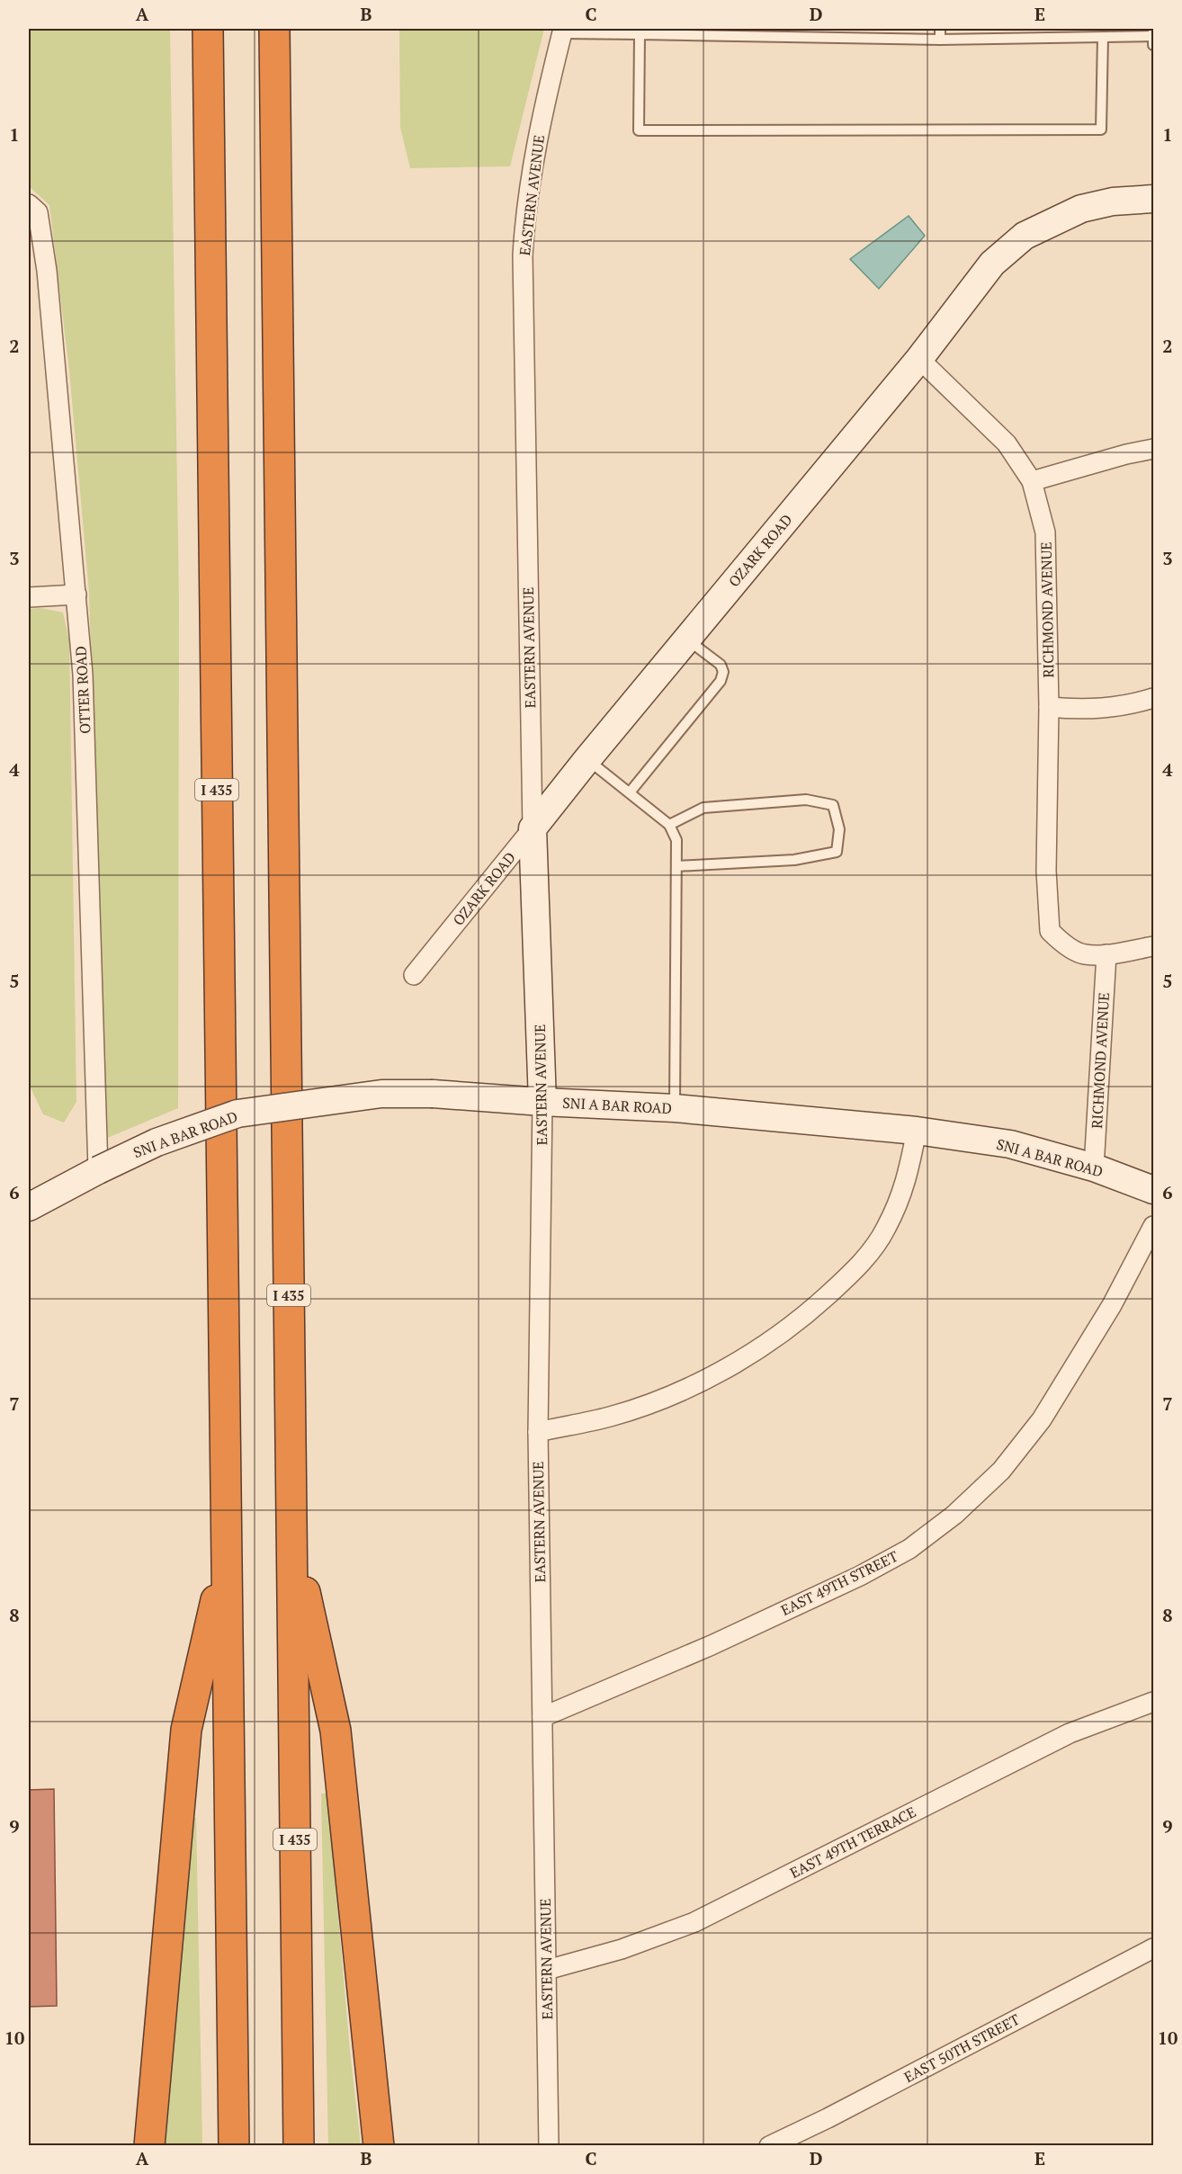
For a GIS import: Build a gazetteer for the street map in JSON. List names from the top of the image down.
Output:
{
  "streets": {
    "highway": ["I 435"],
    "street": [
      "EASTERN AVENUE",
      "OZARK ROAD",
      "RICHMOND AVENUE",
      "OTTER ROAD",
      "SNI A BAR ROAD",
      "EAST 49TH STREET",
      "EAST 49TH TERRACE",
      "EAST 50TH STREET"
    ]
  },
  "crossings": [
    ["EASTERN AVENUE", "OZARK ROAD"],
    ["EASTERN AVENUE", "SNI A BAR ROAD"],
    ["EASTERN AVENUE", "EAST 49TH STREET"],
    ["EASTERN AVENUE", "EAST 49TH TERRACE"],
    ["OZARK ROAD", "RICHMOND AVENUE"],
    ["RICHMOND AVENUE", "SNI A BAR ROAD"],
    ["OTTER ROAD", "SNI A BAR ROAD"]
  ],
  "grid": {
    "columns": [
      "A",
      "B",
      "C",
      "D",
      "E"
    ],
    "rows": [
      "1",
      "2",
      "3",
      "4",
      "5",
      "6",
      "7",
      "8",
      "9",
      "10"
    ]
  }
}
